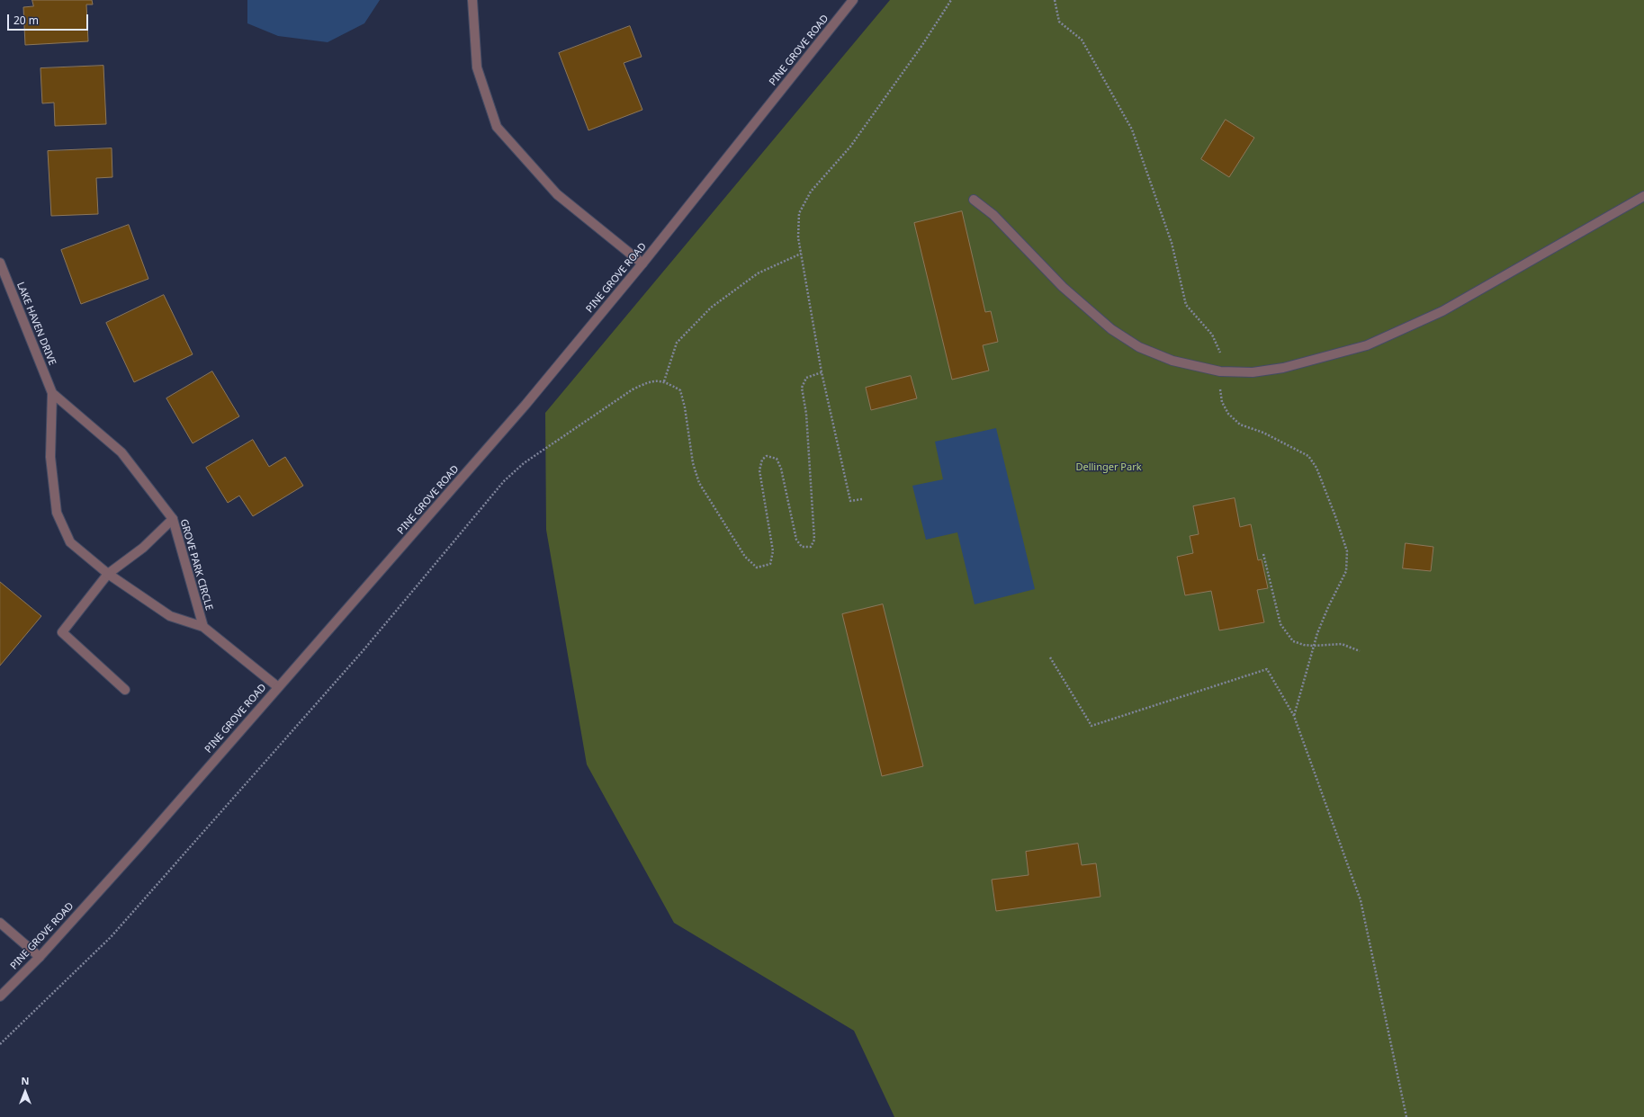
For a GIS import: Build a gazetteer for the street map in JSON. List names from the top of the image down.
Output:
{
  "streets": {
    "street": ["PINE GROVE ROAD", "LAKE HAVEN DRIVE", "GROVE PARK CIRCLE"]
  },
  "crossings": [
    ["PINE GROVE ROAD", "GROVE PARK CIRCLE"],
    ["LAKE HAVEN DRIVE", "GROVE PARK CIRCLE"]
  ],
  "parks": ["Dellinger Park"],
  "scale_bar": "20 m",
  "north": "top"
}
